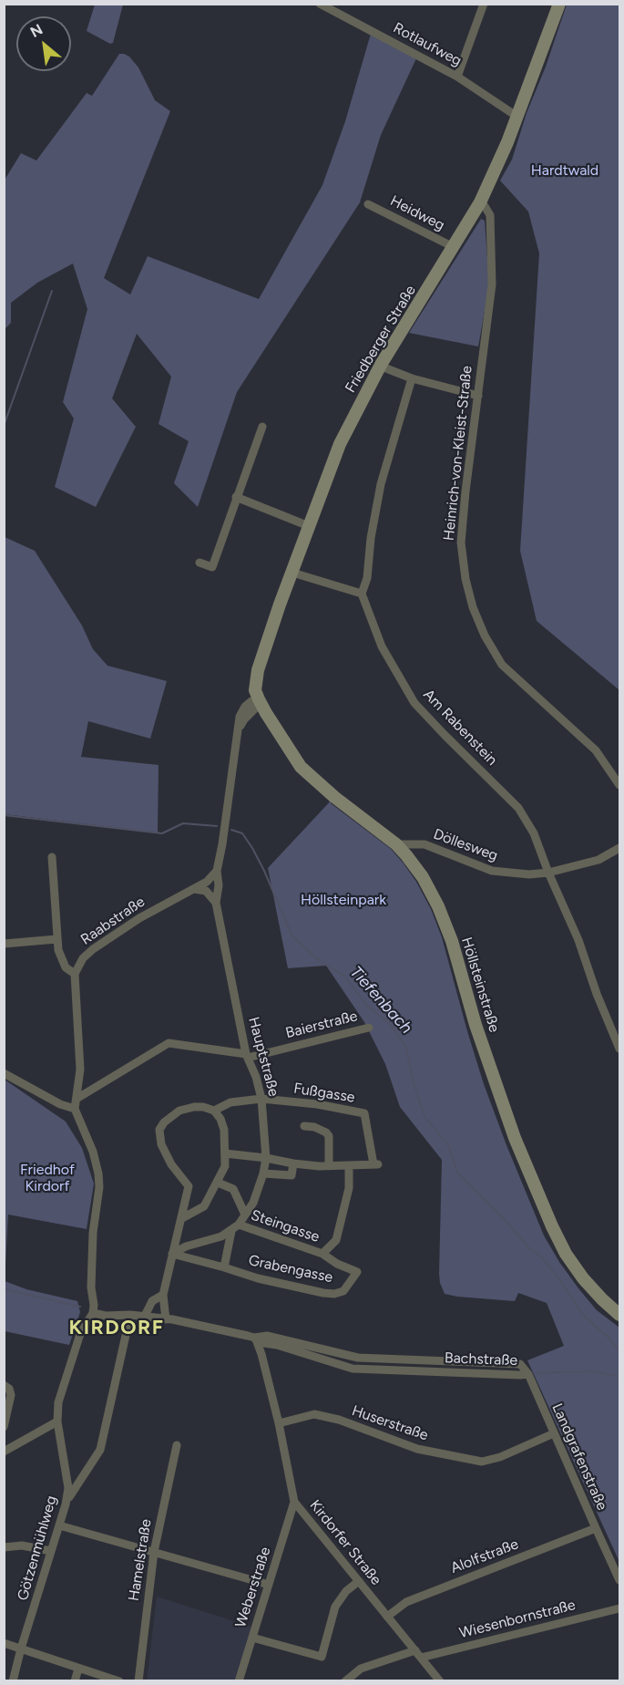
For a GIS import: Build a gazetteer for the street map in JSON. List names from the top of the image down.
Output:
{
  "streets": {
    "street": [
      "Rotlaufweg",
      "Heidweg",
      "Friedberger Straße",
      "Heinrich-von-Kleist-Straße",
      "Am Rabenstein",
      "Döllesweg",
      "Raabstraße",
      "Höllsteinstraße",
      "Baierstraße",
      "Hauptstraße",
      "Fußgasse",
      "Steingasse",
      "Grabengasse",
      "Bachstraße",
      "Huserstraße",
      "Landgrafenstraße",
      "Kirdorfer Straße",
      "Götzenmühlweg",
      "Alolfstraße",
      "Hamelstraße",
      "Weberstraße",
      "Wiesenbornstraße"
    ]
  },
  "crossings": [
    ["Rotlaufweg", "Friedberger Straße"],
    ["Heidweg", "Friedberger Straße"],
    ["Friedberger Straße", "Heinrich-von-Kleist-Straße"],
    ["Friedberger Straße", "Höllsteinstraße"],
    ["Am Rabenstein", "Döllesweg"],
    ["Döllesweg", "Höllsteinstraße"],
    ["Raabstraße", "Hauptstraße"],
    ["Baierstraße", "Hauptstraße"],
    ["Hauptstraße", "Fußgasse"],
    ["Hauptstraße", "Steingasse"],
    ["Hauptstraße", "Grabengasse"],
    ["Steingasse", "Grabengasse"],
    ["Bachstraße", "Landgrafenstraße"],
    ["Bachstraße", "Kirdorfer Straße"],
    ["Bachstraße", "Götzenmühlweg"],
    ["Huserstraße", "Landgrafenstraße"],
    ["Huserstraße", "Kirdorfer Straße"],
    ["Landgrafenstraße", "Alolfstraße"],
    ["Kirdorfer Straße", "Alolfstraße"],
    ["Kirdorfer Straße", "Weberstraße"],
    ["Kirdorfer Straße", "Wiesenbornstraße"]
  ],
  "districts": ["KIRDORF"],
  "water": ["Tiefenbach"],
  "parks": ["Hardtwald", "Höllsteinpark", "Friedhof Kirdorf"],
  "north": "top left"
}
